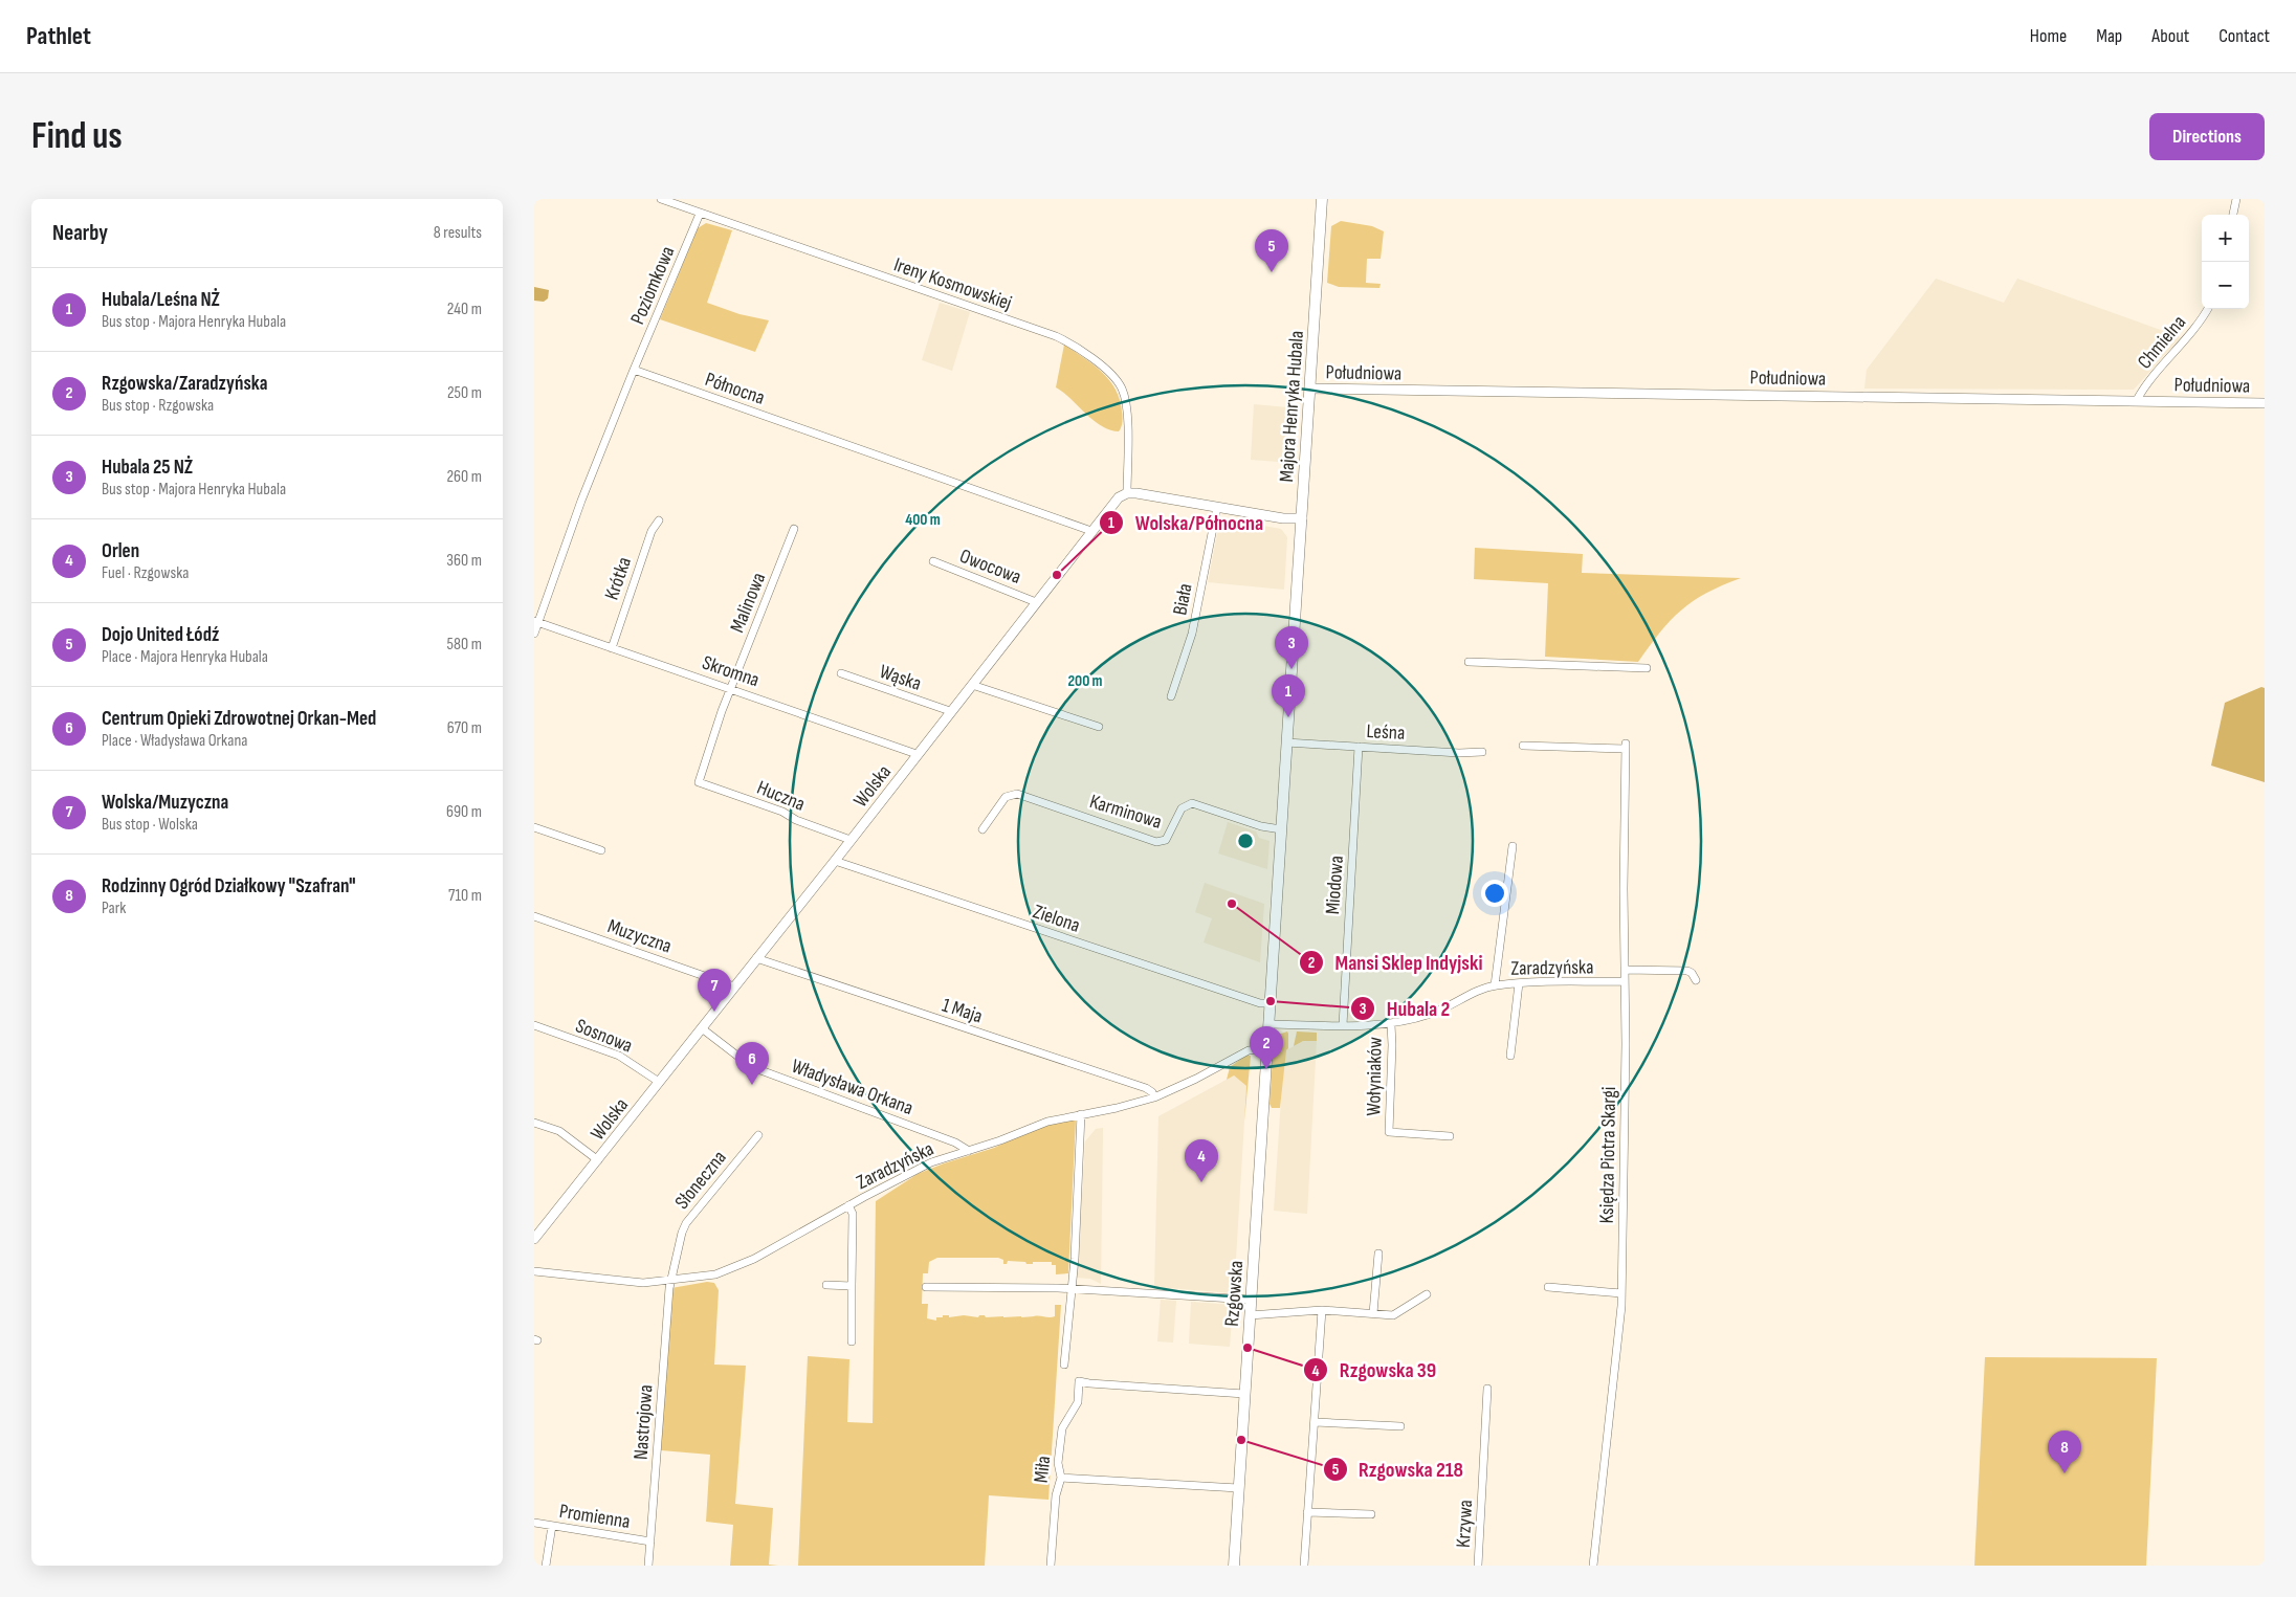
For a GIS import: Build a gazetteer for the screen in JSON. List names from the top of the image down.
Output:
{
  "streets": {
    "main road": ["Majora Henryka Hubala", "Rzgowska"],
    "street": [
      "Ireny Kosmowskiej",
      "Poziomkowa",
      "Chmielna",
      "Południowa",
      "Północna",
      "Owocowa",
      "Krótka",
      "Biała",
      "Malinowa",
      "Skromna",
      "Wąska",
      "Leśna",
      "Wolska",
      "Huczna",
      "Karminowa",
      "Miodowa",
      "Zielona",
      "Muzyczna",
      "Zaradzyńska",
      "1 Maja",
      "Sosnowa",
      "Wołyniaków",
      "Władysława Orkana",
      "Księdza Piotra Skargi",
      "Słoneczna",
      "Nastrojowa",
      "Miła",
      "Promienna",
      "Krzywa"
    ]
  },
  "crossings": [
    ["Ireny Kosmowskiej", "Poziomkowa"],
    ["Ireny Kosmowskiej", "Wolska"],
    ["Poziomkowa", "Północna"],
    ["Chmielna", "Południowa"],
    ["Południowa", "Majora Henryka Hubala"],
    ["Północna", "Wolska"],
    ["Majora Henryka Hubala", "Leśna"],
    ["Majora Henryka Hubala", "Karminowa"],
    ["Majora Henryka Hubala", "Zielona"],
    ["Majora Henryka Hubala", "Zaradzyńska"],
    ["Majora Henryka Hubala", "Rzgowska"],
    ["Owocowa", "Wolska"],
    ["Krótka", "Skromna"],
    ["Malinowa", "Skromna"],
    ["Malinowa", "Huczna"],
    ["Skromna", "Wolska"],
    ["Wąska", "Wolska"],
    ["Leśna", "Miodowa"],
    ["Wolska", "Huczna"],
    ["Wolska", "Zielona"],
    ["Wolska", "Muzyczna"],
    ["Wolska", "1 Maja"],
    ["Wolska", "Sosnowa"],
    ["Wolska", "Władysława Orkana"],
    ["Miodowa", "Zaradzyńska"],
    ["Zaradzyńska", "1 Maja"],
    ["Zaradzyńska", "Wołyniaków"],
    ["Zaradzyńska", "Władysława Orkana"],
    ["Zaradzyńska", "Księdza Piotra Skargi"],
    ["Zaradzyńska", "Słoneczna"],
    ["Zaradzyńska", "Rzgowska"],
    ["Zaradzyńska", "Nastrojowa"],
    ["Słoneczna", "Nastrojowa"],
    ["Rzgowska", "Miła"],
    ["Nastrojowa", "Promienna"]
  ],
  "places": [
    "Wolska/Północna",
    "Mansi Sklep Indyjski",
    "Hubala 2",
    "Rzgowska 39",
    "Rzgowska 218"
  ],
  "page": {
    "header": "Pathlet",
    "nav": [
      "Home",
      "Map",
      "About",
      "Contact"
    ],
    "buttons": "Directions",
    "title": "Find us",
    "heading": ["Nearby", "8 results"],
    "map_buttons": ["+", "−"],
    "pins": [
      "5",
      "3",
      "1",
      "7",
      "2",
      "6",
      "4",
      "8"
    ],
    "list": [
      {
        "mark": "1",
        "name": "Hubala/Leśna NŻ",
        "note": "Bus stop · Majora Henryka Hubala",
        "value": "240 m"
      },
      {
        "mark": "2",
        "name": "Rzgowska/Zaradzyńska",
        "note": "Bus stop · Rzgowska",
        "value": "250 m"
      },
      {
        "mark": "3",
        "name": "Hubala 25 NŻ",
        "note": "Bus stop · Majora Henryka Hubala",
        "value": "260 m"
      },
      {
        "mark": "4",
        "name": "Orlen",
        "note": "Fuel · Rzgowska",
        "value": "360 m"
      },
      {
        "mark": "5",
        "name": "Dojo United Łódź",
        "note": "Place · Majora Henryka Hubala",
        "value": "580 m"
      },
      {
        "mark": "6",
        "name": "Centrum Opieki Zdrowotnej Orkan-Med",
        "note": "Place · Władysława Orkana",
        "value": "670 m"
      },
      {
        "mark": "7",
        "name": "Wolska/Muzyczna",
        "note": "Bus stop · Wolska",
        "value": "690 m"
      },
      {
        "mark": "8",
        "name": "Rodzinny Ogród Działkowy \"Szafran\"",
        "note": "Park",
        "value": "710 m"
      }
    ]
  },
  "rings": ["400 m", "200 m"]
}
